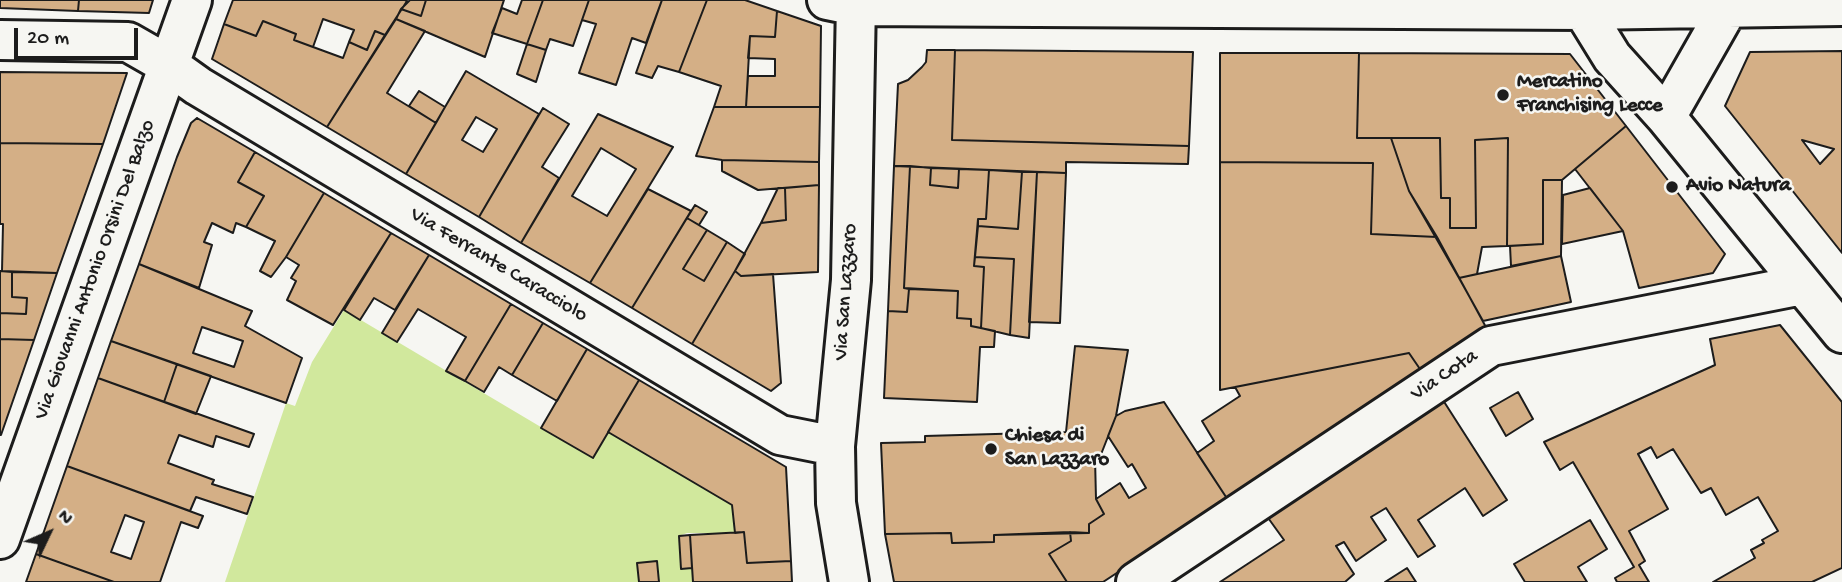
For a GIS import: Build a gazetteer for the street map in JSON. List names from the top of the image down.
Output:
{
  "streets": {
    "street": [
      "Via Ferrante Caracciolo",
      "Via Giovanni Antonio Orsini Del Balzo",
      "Via San Lazzaro",
      "Via Cota"
    ]
  },
  "crossings": [
    ["Via Ferrante Caracciolo", "Via Giovanni Antonio Orsini Del Balzo"],
    ["Via Ferrante Caracciolo", "Via San Lazzaro"]
  ],
  "places": ["Mercatino Franchising Lecce", "Avio Natura", "Chiesa di San Lazzaro"],
  "scale_bar": "20 m",
  "north": "top right"
}
